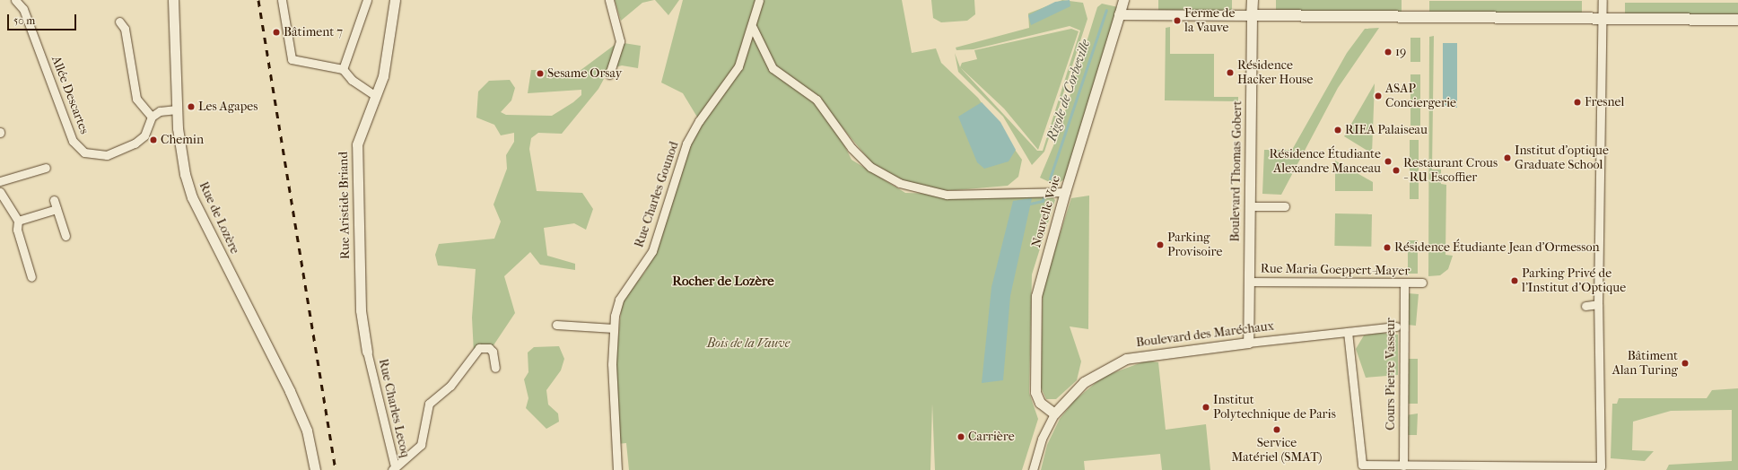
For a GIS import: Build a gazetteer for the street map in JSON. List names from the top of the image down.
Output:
{
  "streets": {
    "main road": ["Boulevard Thomas Gobert"],
    "street": [
      "Allée Descartes",
      "Rue Charles Gounod",
      "Rue Aristide Briand",
      "Nouvelle Voie",
      "Rue de Lozère",
      "Rue Maria Goeppert-Mayer",
      "Boulevard des Maréchaux",
      "Cours Pierre Vasseur",
      "Rue Charles Lecoq"
    ]
  },
  "crossings": [
    ["Boulevard Thomas Gobert", "Rue Maria Goeppert-Mayer"],
    ["Boulevard Thomas Gobert", "Boulevard des Maréchaux"],
    ["Rue Aristide Briand", "Rue Charles Lecoq"],
    ["Nouvelle Voie", "Boulevard des Maréchaux"],
    ["Rue Maria Goeppert-Mayer", "Cours Pierre Vasseur"]
  ],
  "districts": ["Rocher de Lozère"],
  "water": ["Rigole de Corbeville"],
  "parks": ["Bois de la Vauve"],
  "places": [
    "Ferme de la Vauve",
    "Bâtiment 7",
    "19",
    "Résidence Hacker House",
    "Sesame Orsay",
    "ASAP Conciergerie",
    "Fresnel",
    "Les Agapes",
    "RIEA Palaiseau",
    "Chemin",
    "Institut d'optique Graduate School",
    "Résidence Étudiante Alexandre Manceau",
    "Restaurant Crous - RU Escoffier",
    "Parking Provisoire",
    "Résidence Étudiante Jean d'Ormesson",
    "Parking Privé de l’Institut d’Optique",
    "Bâtiment Alan Turing",
    "Institut Polytechnique de Paris",
    "Service Matériel (SMAT)",
    "Carrière"
  ],
  "scale_bar": "50 m"
}
